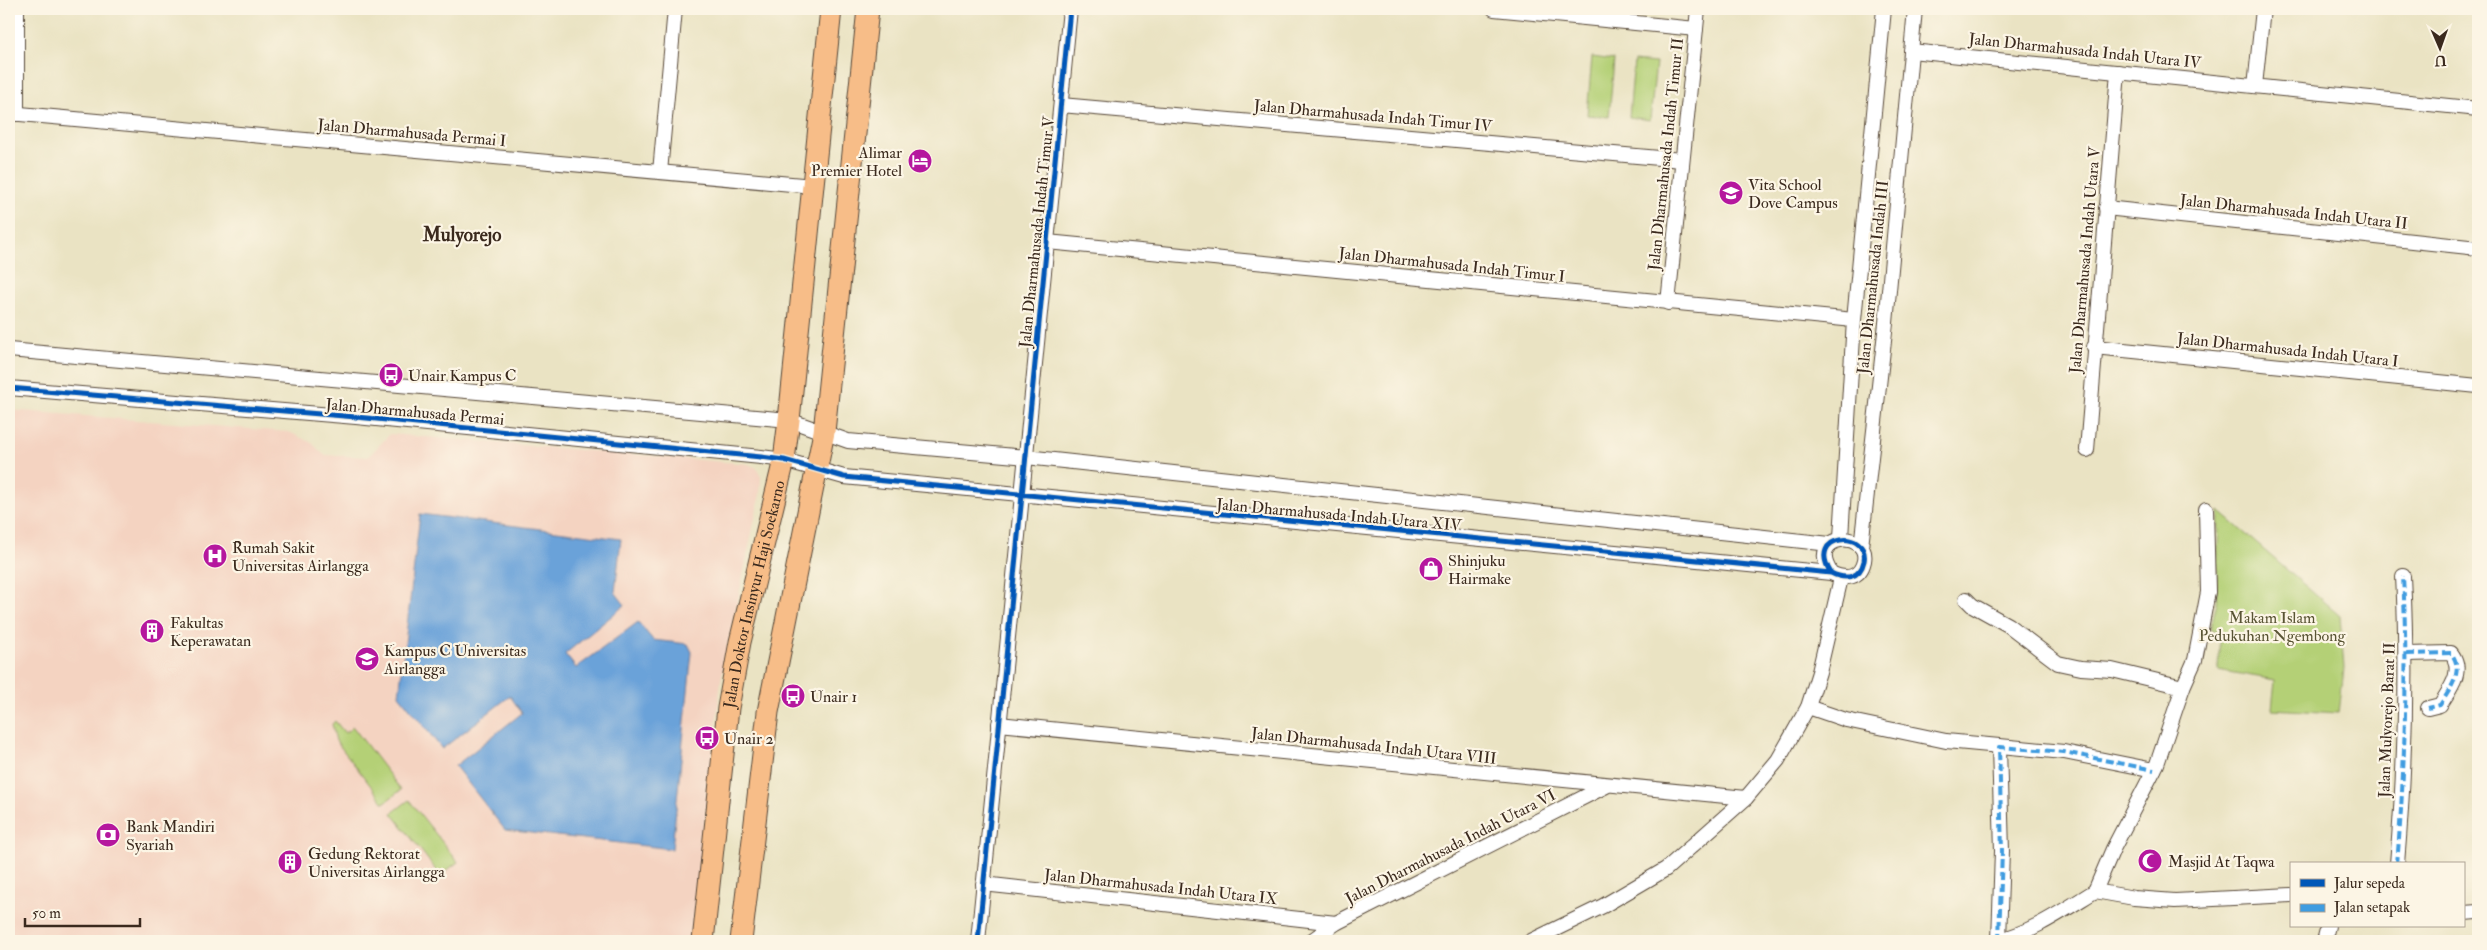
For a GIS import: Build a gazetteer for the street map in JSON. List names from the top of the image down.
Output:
{
  "streets": {
    "main road": ["Jalan Doktor Insinyur Haji Soekarno"],
    "street": [
      "Jalan Dharmahusada Indah Utara IV",
      "Jalan Dharmahusada Indah Timur IV",
      "Jalan Dharmahusada Permai I",
      "Jalan Dharmahusada Indah Timur II",
      "Jalan Dharmahusada Indah Utara II",
      "Jalan Dharmahusada Indah Timur V",
      "Jalan Dharmahusada Indah Utara V",
      "Jalan Dharmahusada Indah Timur I",
      "Jalan Dharmahusada Indah III",
      "Jalan Dharmahusada Indah Utara I",
      "Jalan Dharmahusada Permai",
      "Jalan Dharmahusada Indah Utara XIV",
      "Jalan Mulyorejo Barat II",
      "Jalan Dharmahusada Indah Utara VIII",
      "Jalan Dharmahusada Indah Utara VI",
      "Jalan Dharmahusada Indah Utara IX"
    ]
  },
  "crossings": [
    ["Jalan Dharmahusada Indah Utara IV", "Jalan Dharmahusada Indah Utara V"],
    ["Jalan Dharmahusada Indah Utara IV", "Jalan Dharmahusada Indah III"],
    ["Jalan Dharmahusada Indah Timur IV", "Jalan Dharmahusada Indah Timur II"],
    ["Jalan Dharmahusada Indah Timur IV", "Jalan Dharmahusada Indah Timur V"],
    ["Jalan Dharmahusada Permai I", "Jalan Doktor Insinyur Haji Soekarno"],
    ["Jalan Dharmahusada Indah Timur II", "Jalan Dharmahusada Indah Timur I"],
    ["Jalan Dharmahusada Indah Utara II", "Jalan Dharmahusada Indah Utara V"],
    ["Jalan Dharmahusada Indah Timur V", "Jalan Dharmahusada Indah Timur I"],
    ["Jalan Dharmahusada Indah Timur V", "Jalan Dharmahusada Indah Utara XIV"],
    ["Jalan Dharmahusada Indah Timur V", "Jalan Dharmahusada Indah Utara VIII"],
    ["Jalan Dharmahusada Indah Utara V", "Jalan Dharmahusada Indah Utara I"],
    ["Jalan Dharmahusada Indah Timur I", "Jalan Dharmahusada Indah III"],
    ["Jalan Dharmahusada Indah III", "Jalan Dharmahusada Indah Utara XIV"],
    ["Jalan Dharmahusada Permai", "Jalan Dharmahusada Indah Utara XIV"],
    ["Jalan Dharmahusada Permai", "Jalan Doktor Insinyur Haji Soekarno"],
    ["Jalan Dharmahusada Indah Utara VIII", "Jalan Dharmahusada Indah Utara VI"],
    ["Jalan Dharmahusada Indah Utara VI", "Jalan Dharmahusada Indah Utara IX"]
  ],
  "districts": ["Mulyorejo"],
  "parks": ["Makam Islam Pedukuhan Ngembong"],
  "places": {
    "hotel": ["Alimar Premier Hotel"],
    "school or university": ["Vita School Dove Campus", "Kampus C Universitas Airlangga"],
    "bus stop": ["Unair Kampus C", "Unair 1", "Unair 2"],
    "hospital": ["Rumah Sakit Universitas Airlangga"],
    "shop": ["Shinjuku Hairmake"],
    "building": ["Fakultas Keperawatan", "Gedung Rektorat Universitas Airlangga"],
    "bank": ["Bank Mandiri Syariah"],
    "mosque": ["Masjid At Taqwa"]
  },
  "legend": ["Jalur sepeda", "Jalan setapak"],
  "scale_bar": "50 m",
  "north": "bottom"
}
